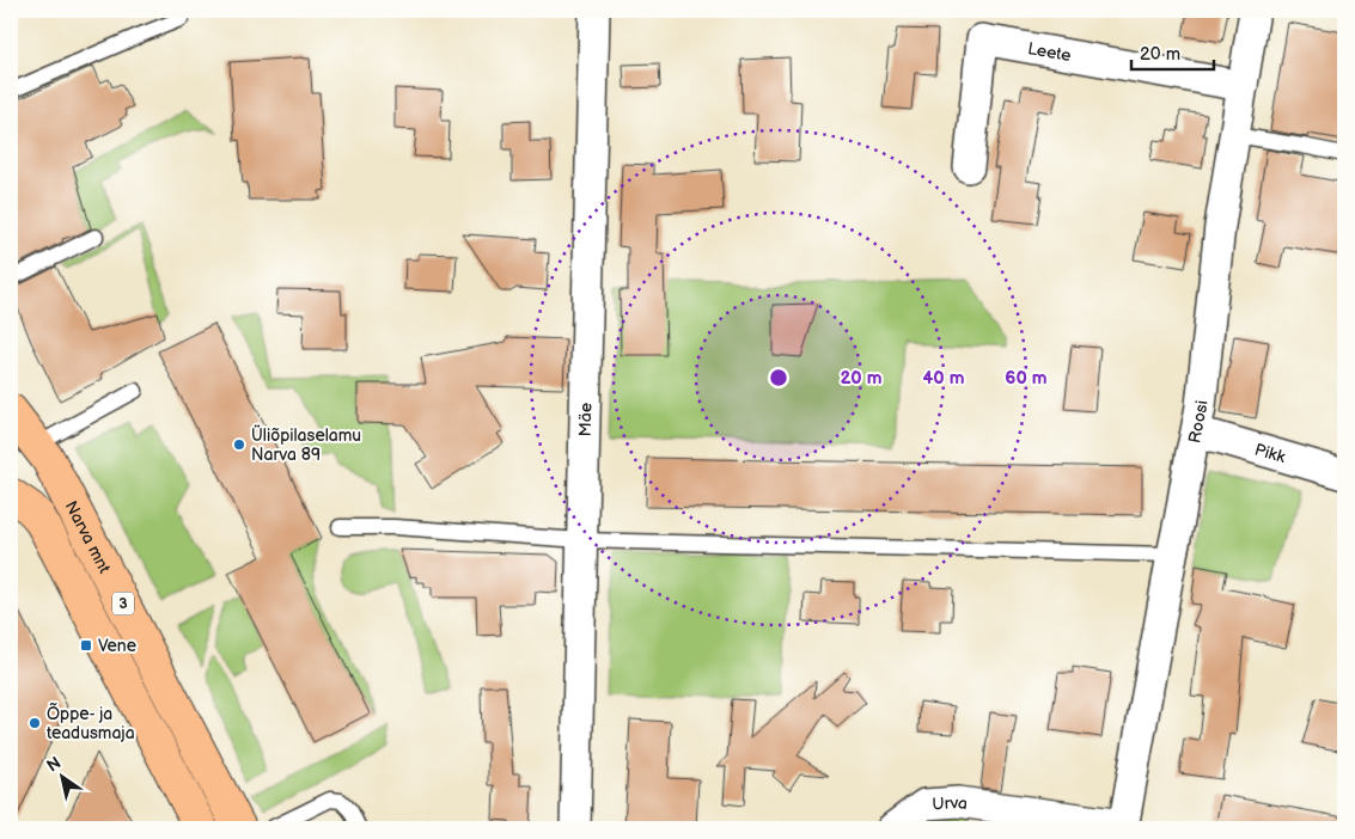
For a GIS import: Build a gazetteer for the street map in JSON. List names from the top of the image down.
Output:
{
  "streets": {
    "highway": ["Narva mnt", "3"],
    "street": [
      "Leete",
      "Mäe",
      "Roosi",
      "Pikk",
      "Urva"
    ]
  },
  "crossings": [
    ["Leete", "Roosi"],
    ["Roosi", "Pikk"],
    ["Roosi", "Urva"]
  ],
  "places": {
    "other": ["Üliõpilaselamu Narva 89", "Õppe- ja teadusmaja"],
    "transit": ["Vene"]
  },
  "scale_bar": "20 m",
  "north": "top left",
  "rings": ["20 m", "40 m", "60 m"]
}
